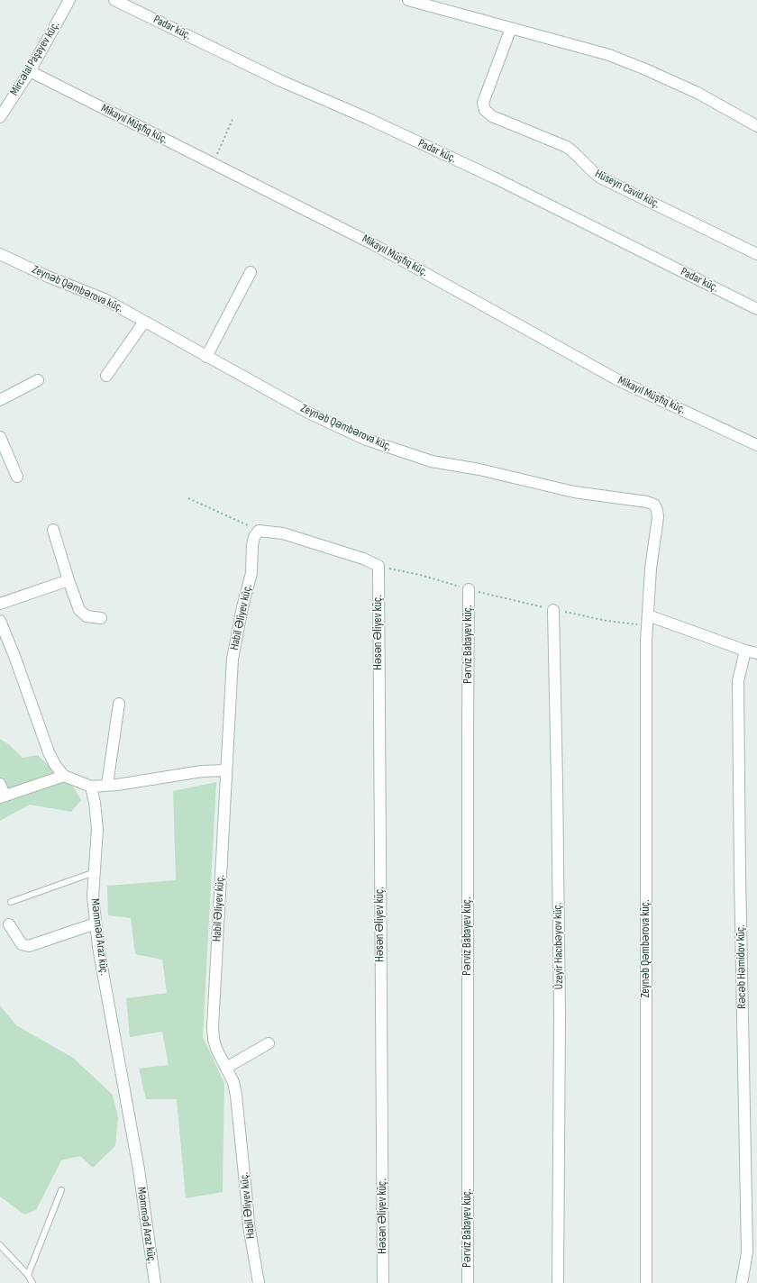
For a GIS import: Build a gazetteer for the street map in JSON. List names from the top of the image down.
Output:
{
  "streets": {
    "street": [
      "Padar küç.",
      "Mircəlal Paşayev küç.",
      "Mikayıl Müşfiq küç.",
      "Hüseyn Cavid küç.",
      "Zeynəb Qəmbərova küç.",
      "Habil Əliyev küç.",
      "Həsən Əliyev küç.",
      "Pərviz Babayev küç.",
      "Məmməd Araz küç.",
      "Üzeyir Hacıbəyov küç.",
      "Rəcəb Həmidov küç."
    ]
  },
  "crossings": [
    ["Mircəlal Paşayev küç.", "Mikayıl Müşfiq küç."]
  ]
}
